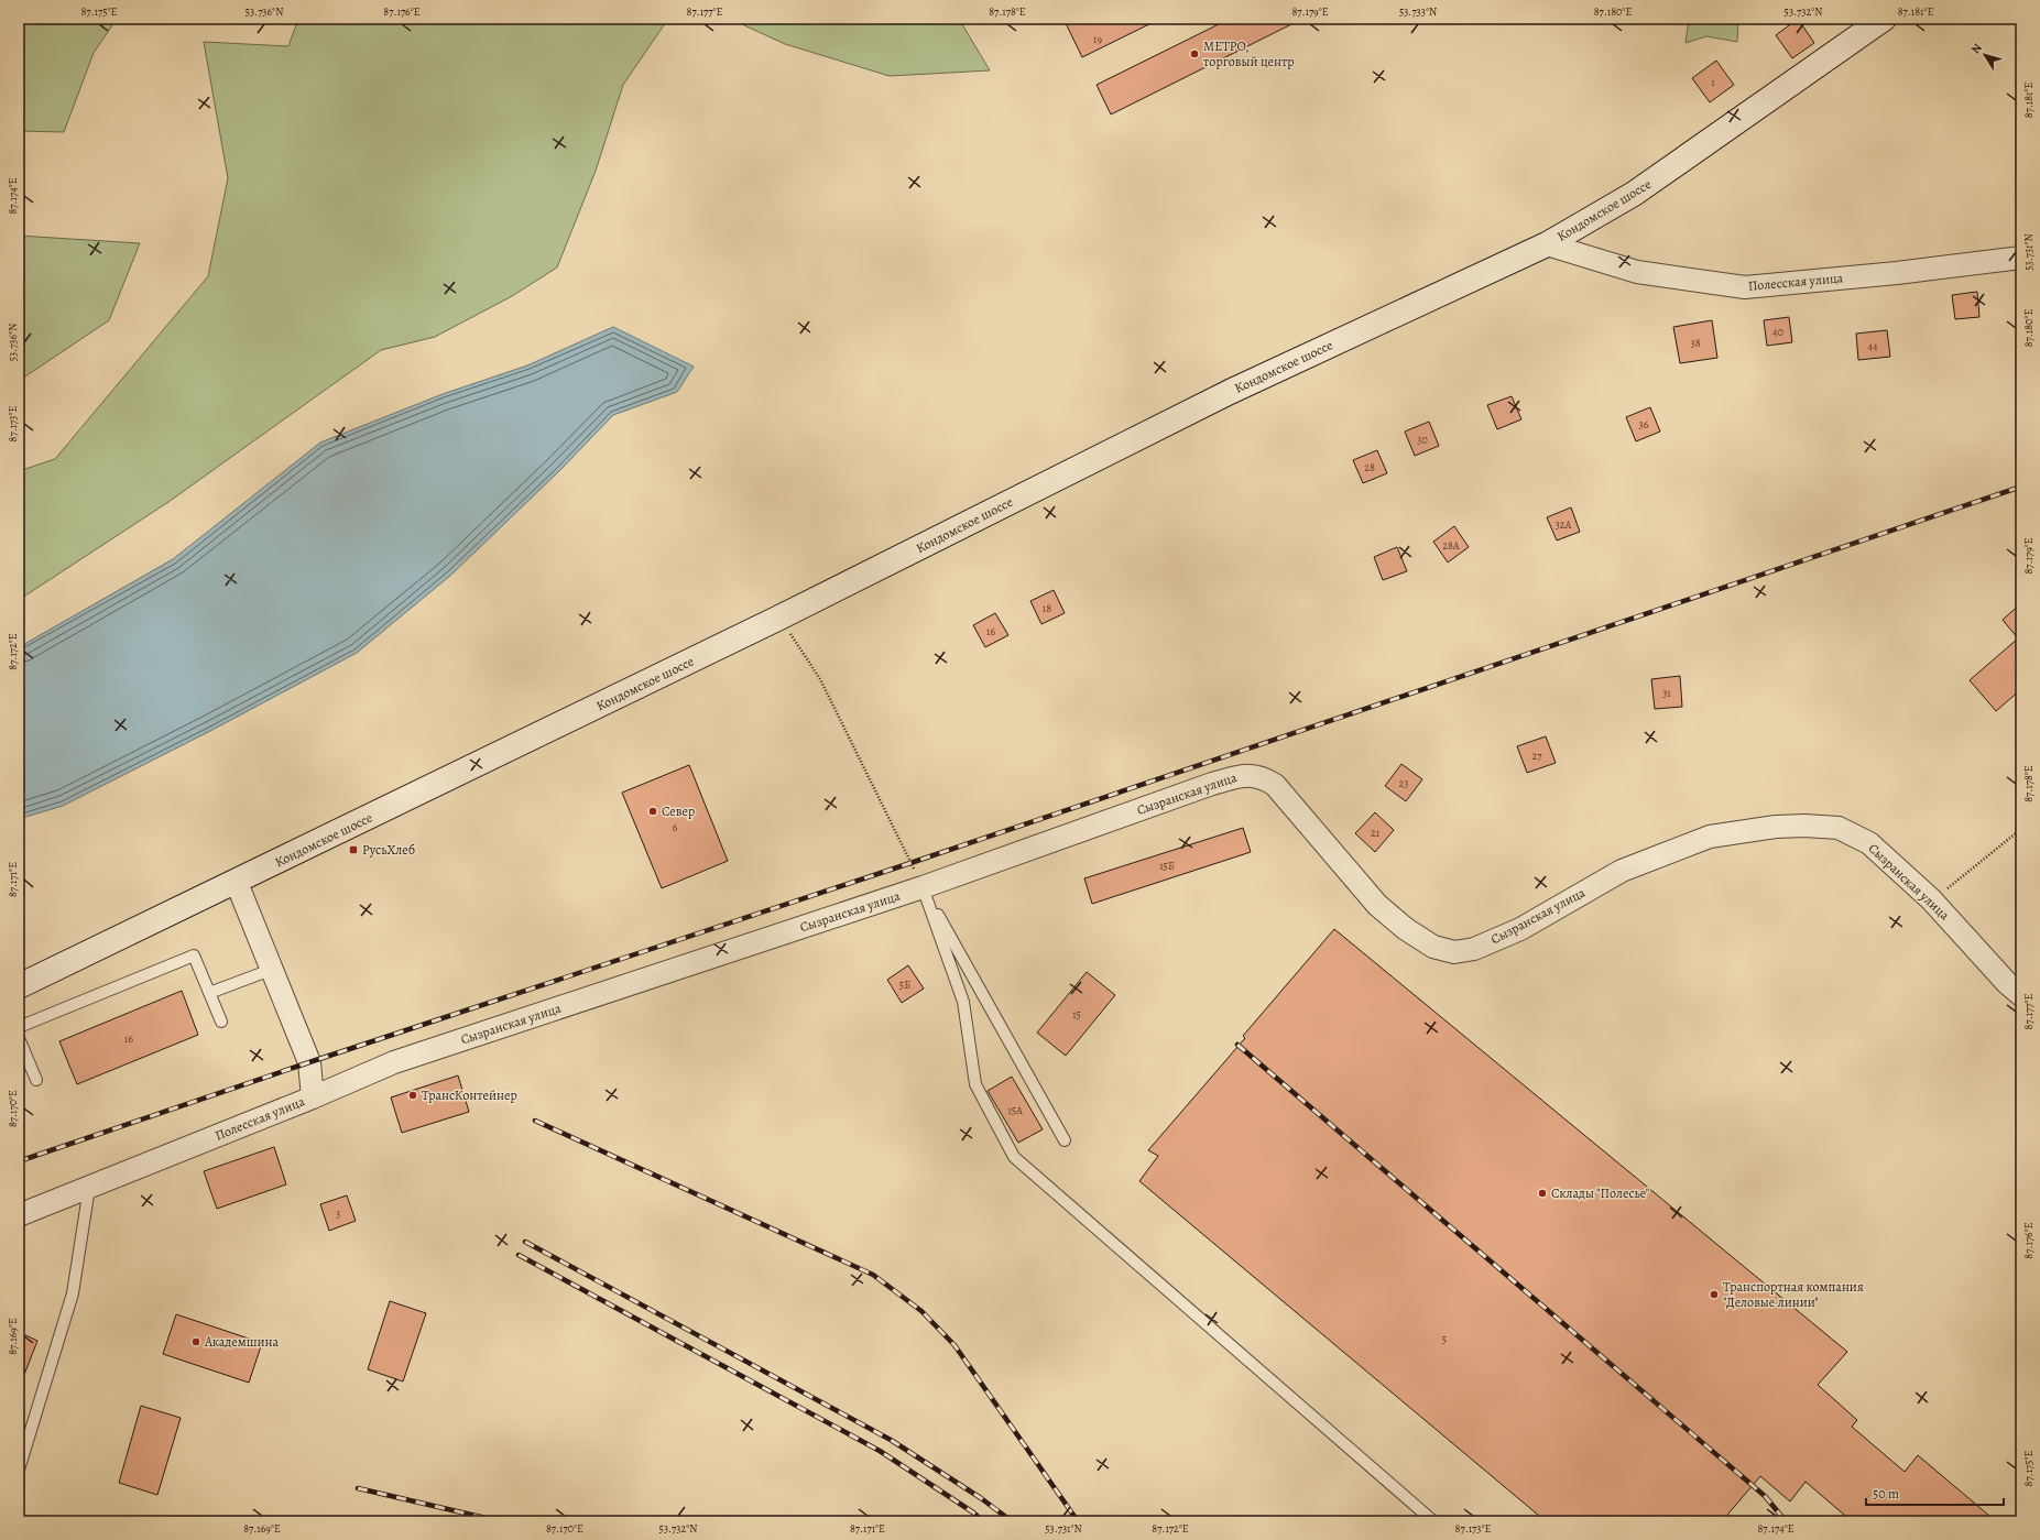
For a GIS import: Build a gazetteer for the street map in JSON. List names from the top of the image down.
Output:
{
  "streets": {
    "street": ["Кондомское шоссе", "Полесская улица", "Сызранская улица"]
  },
  "crossings": [
    ["Кондомское шоссе", "Полесская улица"],
    ["Полесская улица", "Сызранская улица"]
  ],
  "places": {
    "other": [
      "МЕТРО, торговый центр",
      "Север",
      "ТрансКонтейнер",
      "Склады \"Полесье\"",
      "Транспортная компания \"Деловые линии\"",
      "Академшина"
    ],
    "transit": ["РусьХлеб"]
  },
  "house_numbers": [
    "19",
    "1",
    "40",
    "38",
    "44",
    "36",
    "30",
    "28",
    "32А",
    "28А",
    "18",
    "16",
    "31",
    "27",
    "23",
    "6",
    "21",
    "15Б",
    "5Б",
    "15",
    "16",
    "15А",
    "3",
    "5"
  ],
  "scale_bar": "50 m",
  "north": "top left",
  "coordinates": [
    "87.175°E",
    "53.736°N",
    "87.176°E",
    "87.177°E",
    "87.178°E",
    "87.179°E",
    "53.733°N",
    "87.180°E",
    "53.732°N",
    "87.181°E",
    "87.174°E",
    "53.731°N",
    "87.173°E",
    "87.172°E",
    "87.171°E",
    "87.170°E",
    "87.169°E"
  ]
}
